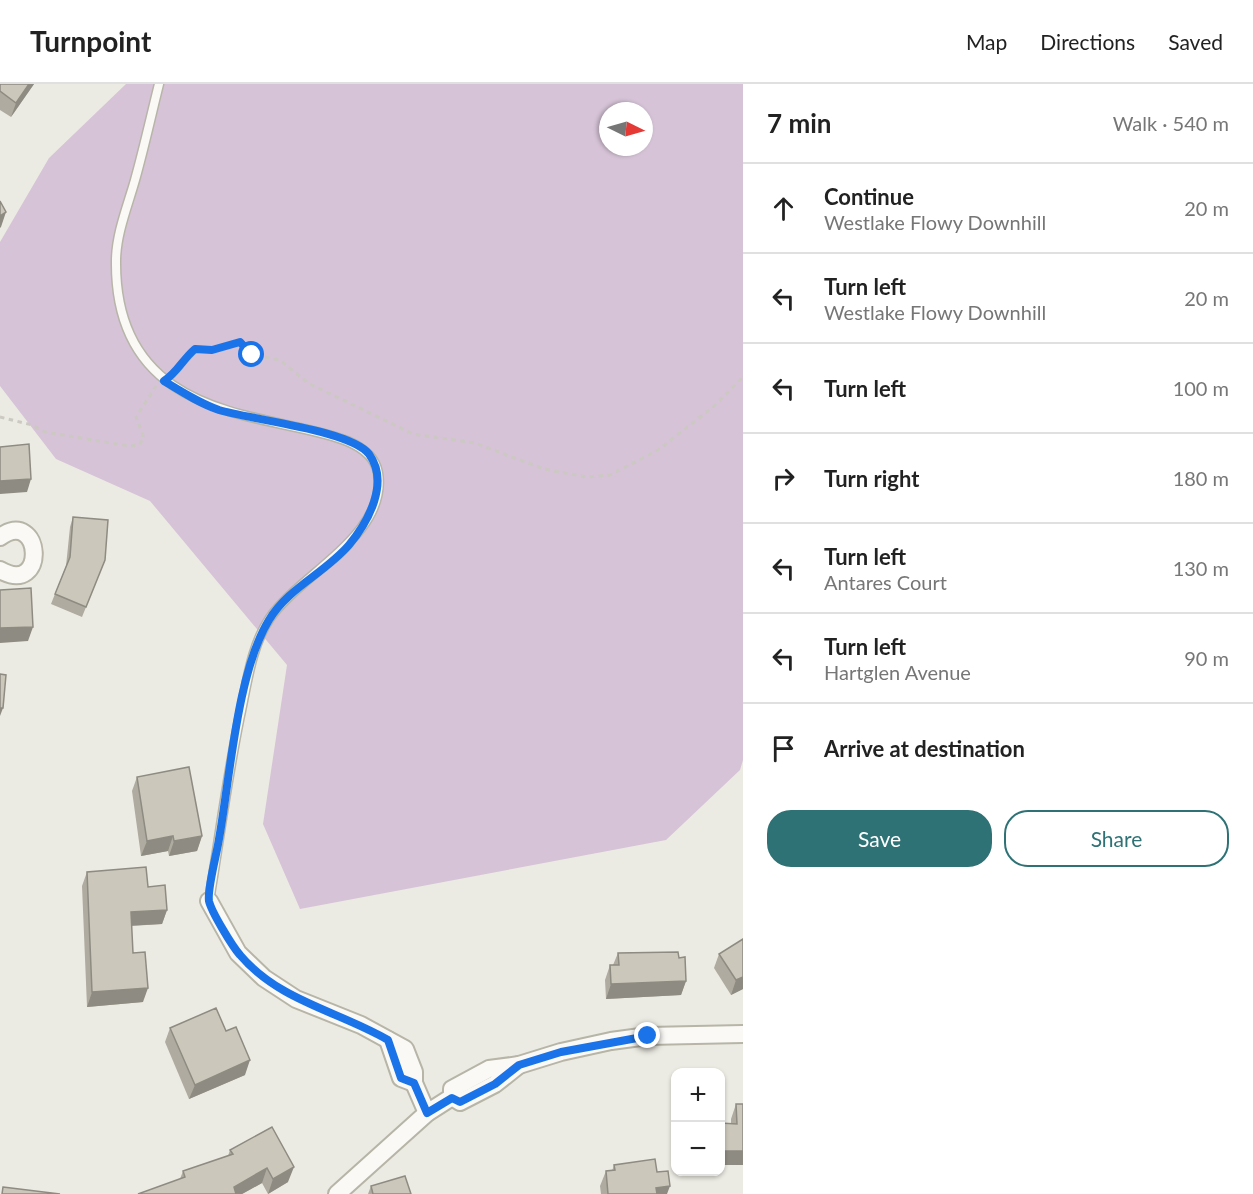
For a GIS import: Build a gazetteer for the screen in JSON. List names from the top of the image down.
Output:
{
  "north": "right",
  "page": {
    "header": "Turnpoint",
    "nav": ["Map", "Directions", "Saved"],
    "heading": ["7 min", "Walk · 540 m"],
    "list": [
      ["Continue", "Westlake Flowy Downhill", "20 m"],
      ["Turn left", "Westlake Flowy Downhill", "20 m"],
      ["Turn left", "100 m"],
      ["Turn right", "180 m"],
      ["Turn left", "Antares Court", "130 m"],
      ["Turn left", "Hartglen Avenue", "90 m"],
      "Arrive at destination"
    ],
    "buttons": ["Save", "Share"],
    "map_buttons": ["+", "−"]
  }
}
